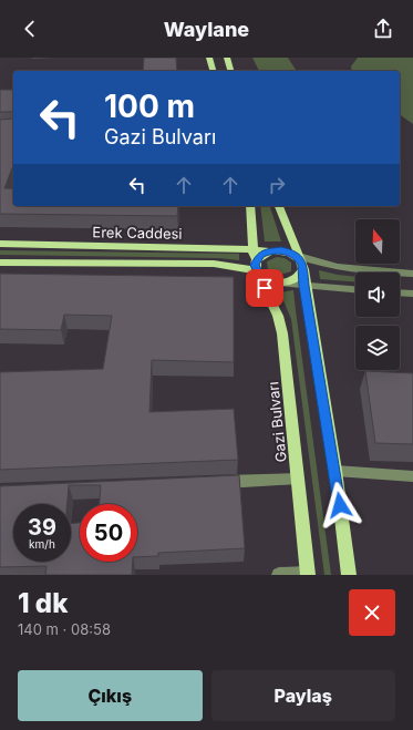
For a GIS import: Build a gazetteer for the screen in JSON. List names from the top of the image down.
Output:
{
  "streets": {
    "main road": ["Erek Caddesi", "Gazi Bulvarı"]
  },
  "crossings": [
    ["Erek Caddesi", "Gazi Bulvarı"]
  ],
  "north": "top",
  "page": {
    "header": "Waylane",
    "turn": ["100 m", "Gazi Bulvarı"],
    "speed": "39 km/h",
    "limit": "50",
    "heading": ["1 dk", "140 m · 08:58"],
    "buttons": ["Çıkış", "Paylaş"]
  }
}
